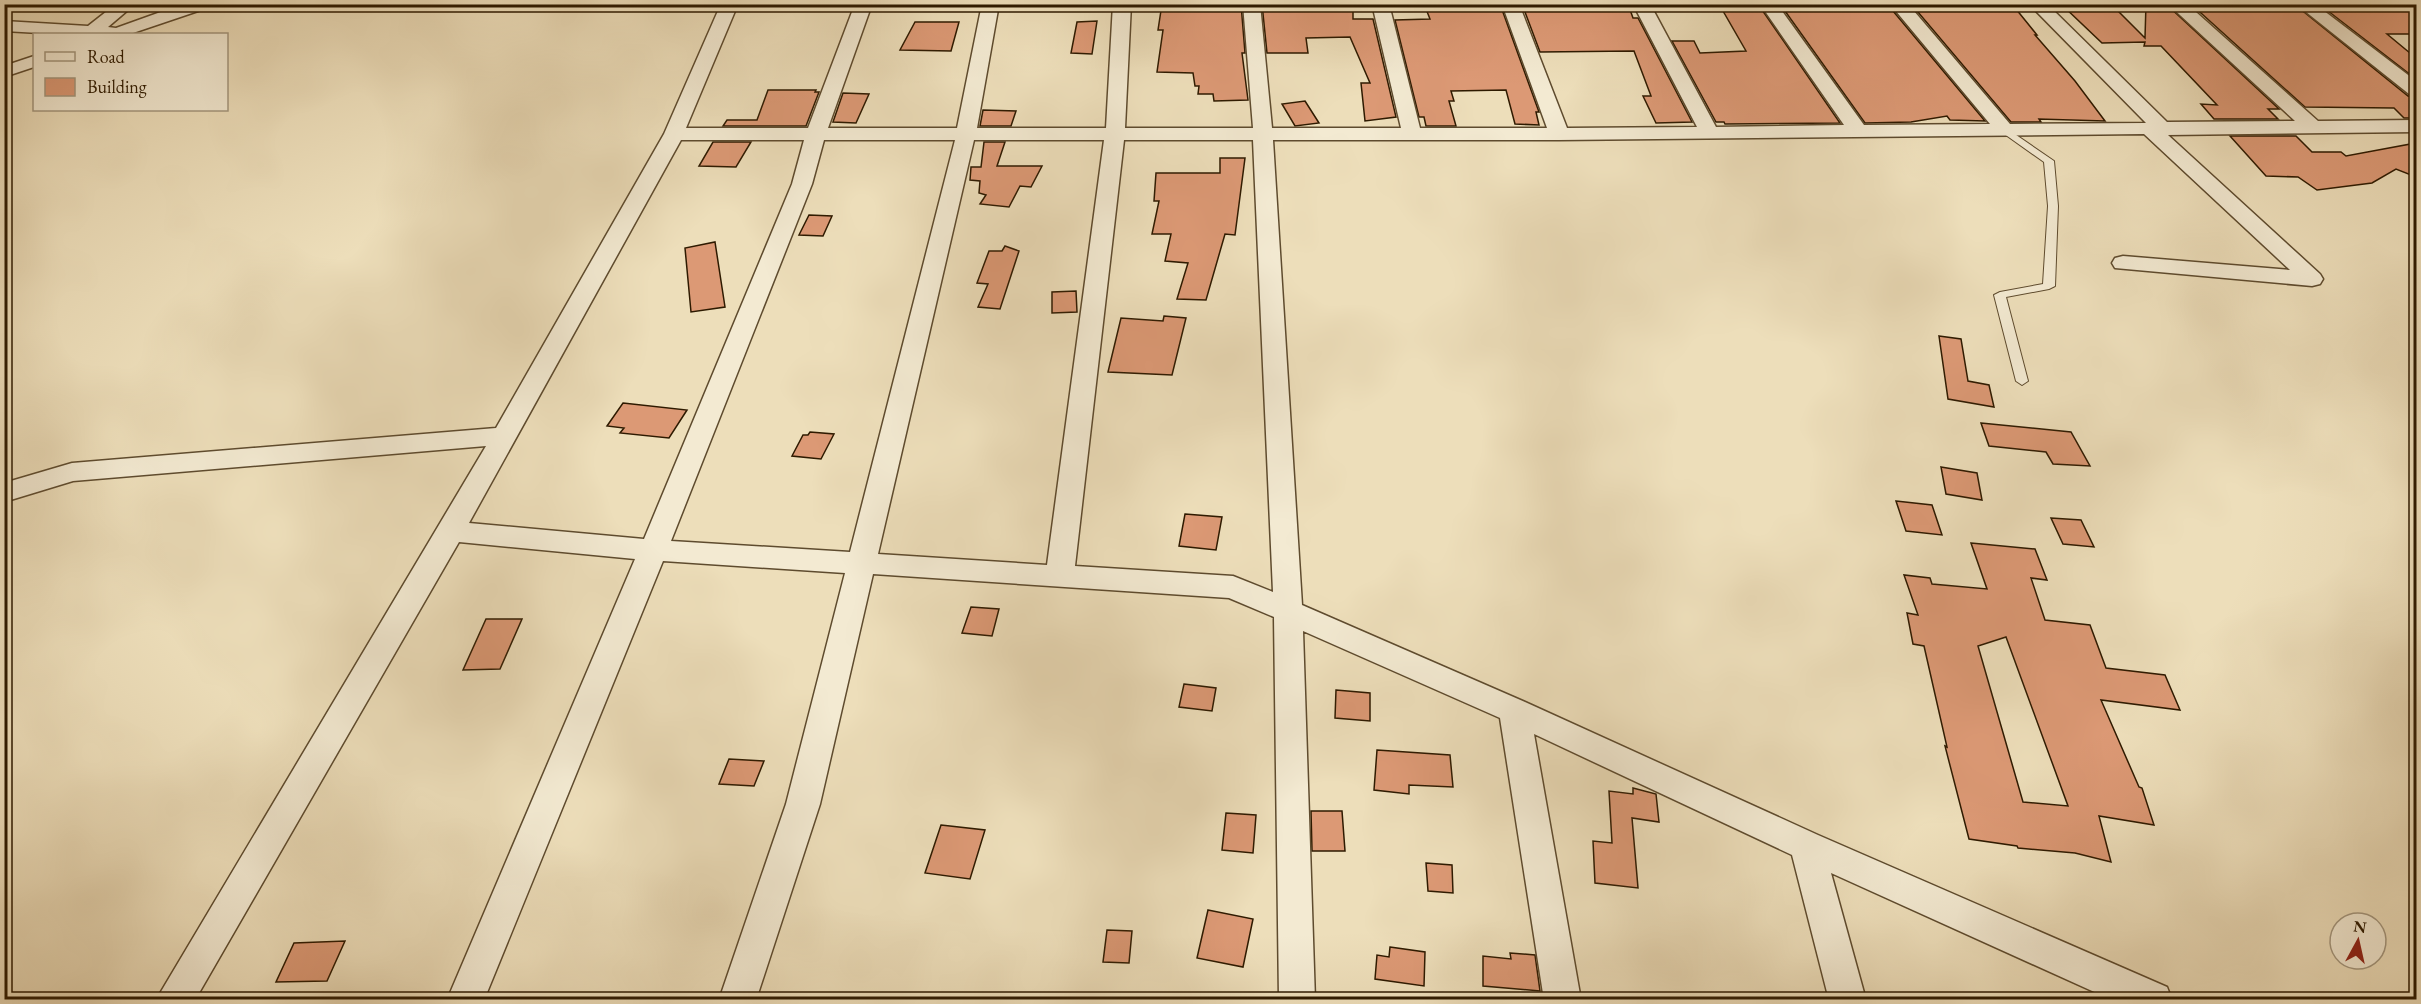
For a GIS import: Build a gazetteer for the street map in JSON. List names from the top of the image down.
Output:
{
  "legend": ["Road", "Building"],
  "north": "top"
}
